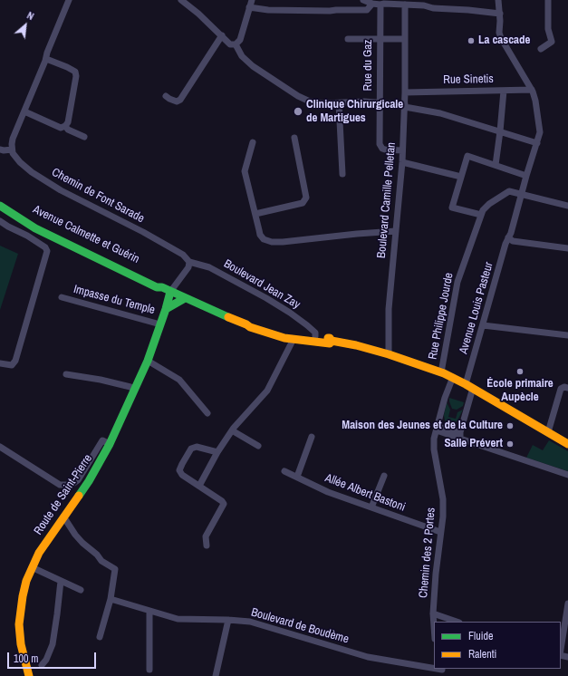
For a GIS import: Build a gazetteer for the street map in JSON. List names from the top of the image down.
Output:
{
  "streets": {
    "main road": ["Avenue Calmette et Guérin", "Route de Saint-Pierre"],
    "street": [
      "Rue du Gaz",
      "Rue Sinetis",
      "Chemin de Font Sarade",
      "Boulevard Camille Pelletan",
      "Boulevard Jean Zay",
      "Impasse du Temple",
      "Avenue Louis Pasteur",
      "Rue Philippe Jourde",
      "Allée Albert Bastoni",
      "Chemin des 2 Portes",
      "Boulevard de Boudème"
    ]
  },
  "crossings": [
    ["Rue du Gaz", "Boulevard Camille Pelletan"],
    ["Rue Sinetis", "Boulevard Camille Pelletan"],
    ["Rue Sinetis", "Avenue Louis Pasteur"],
    ["Chemin de Font Sarade", "Boulevard Jean Zay"],
    ["Boulevard Camille Pelletan", "Avenue Calmette et Guérin"],
    ["Avenue Calmette et Guérin", "Boulevard Jean Zay"],
    ["Avenue Calmette et Guérin", "Avenue Louis Pasteur"],
    ["Avenue Calmette et Guérin", "Rue Philippe Jourde"],
    ["Avenue Calmette et Guérin", "Route de Saint-Pierre"],
    ["Avenue Calmette et Guérin", "Chemin des 2 Portes"],
    ["Impasse du Temple", "Route de Saint-Pierre"],
    ["Avenue Louis Pasteur", "Rue Philippe Jourde"],
    ["Allée Albert Bastoni", "Chemin des 2 Portes"]
  ],
  "places": [
    "La cascade",
    "Clinique Chirurgicale de Martigues",
    "École primaire Aupècle",
    "Maison des Jeunes et de la Culture",
    "Salle Prévert"
  ],
  "legend": ["Fluide", "Ralenti"],
  "scale_bar": "100 m",
  "north": "top right"
}
